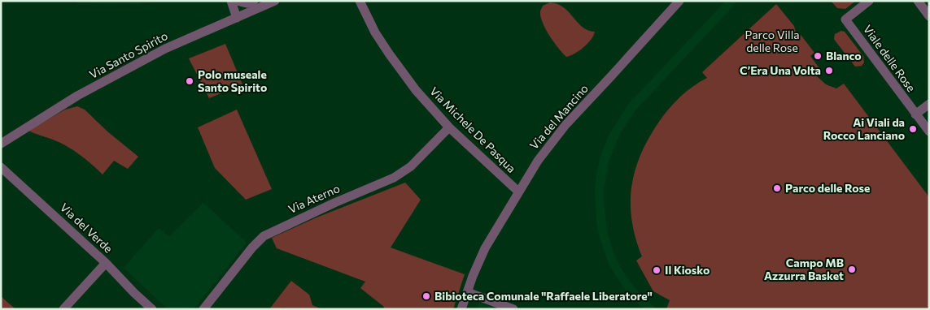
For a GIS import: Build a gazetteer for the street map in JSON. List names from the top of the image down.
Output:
{
  "streets": {
    "street": [
      "Via Santo Spirito",
      "Viale delle Rose",
      "Via del Mancino",
      "Via Michele De Pasqua",
      "Via Aterno",
      "Via del Verde"
    ]
  },
  "crossings": [
    ["Via del Mancino", "Via Michele De Pasqua"],
    ["Via Michele De Pasqua", "Via Aterno"]
  ],
  "parks": ["Parco Villa delle Rose"],
  "places": [
    "Blanco",
    "C’Era Una Volta",
    "Polo museale Santo Spirito",
    "Ai Viali da Rocco Lanciano",
    "Parco delle Rose",
    "Campo MB Azzurra Basket",
    "Il Kiosko",
    "Bibioteca Comunale \"Raffaele Liberatore\""
  ]
}
